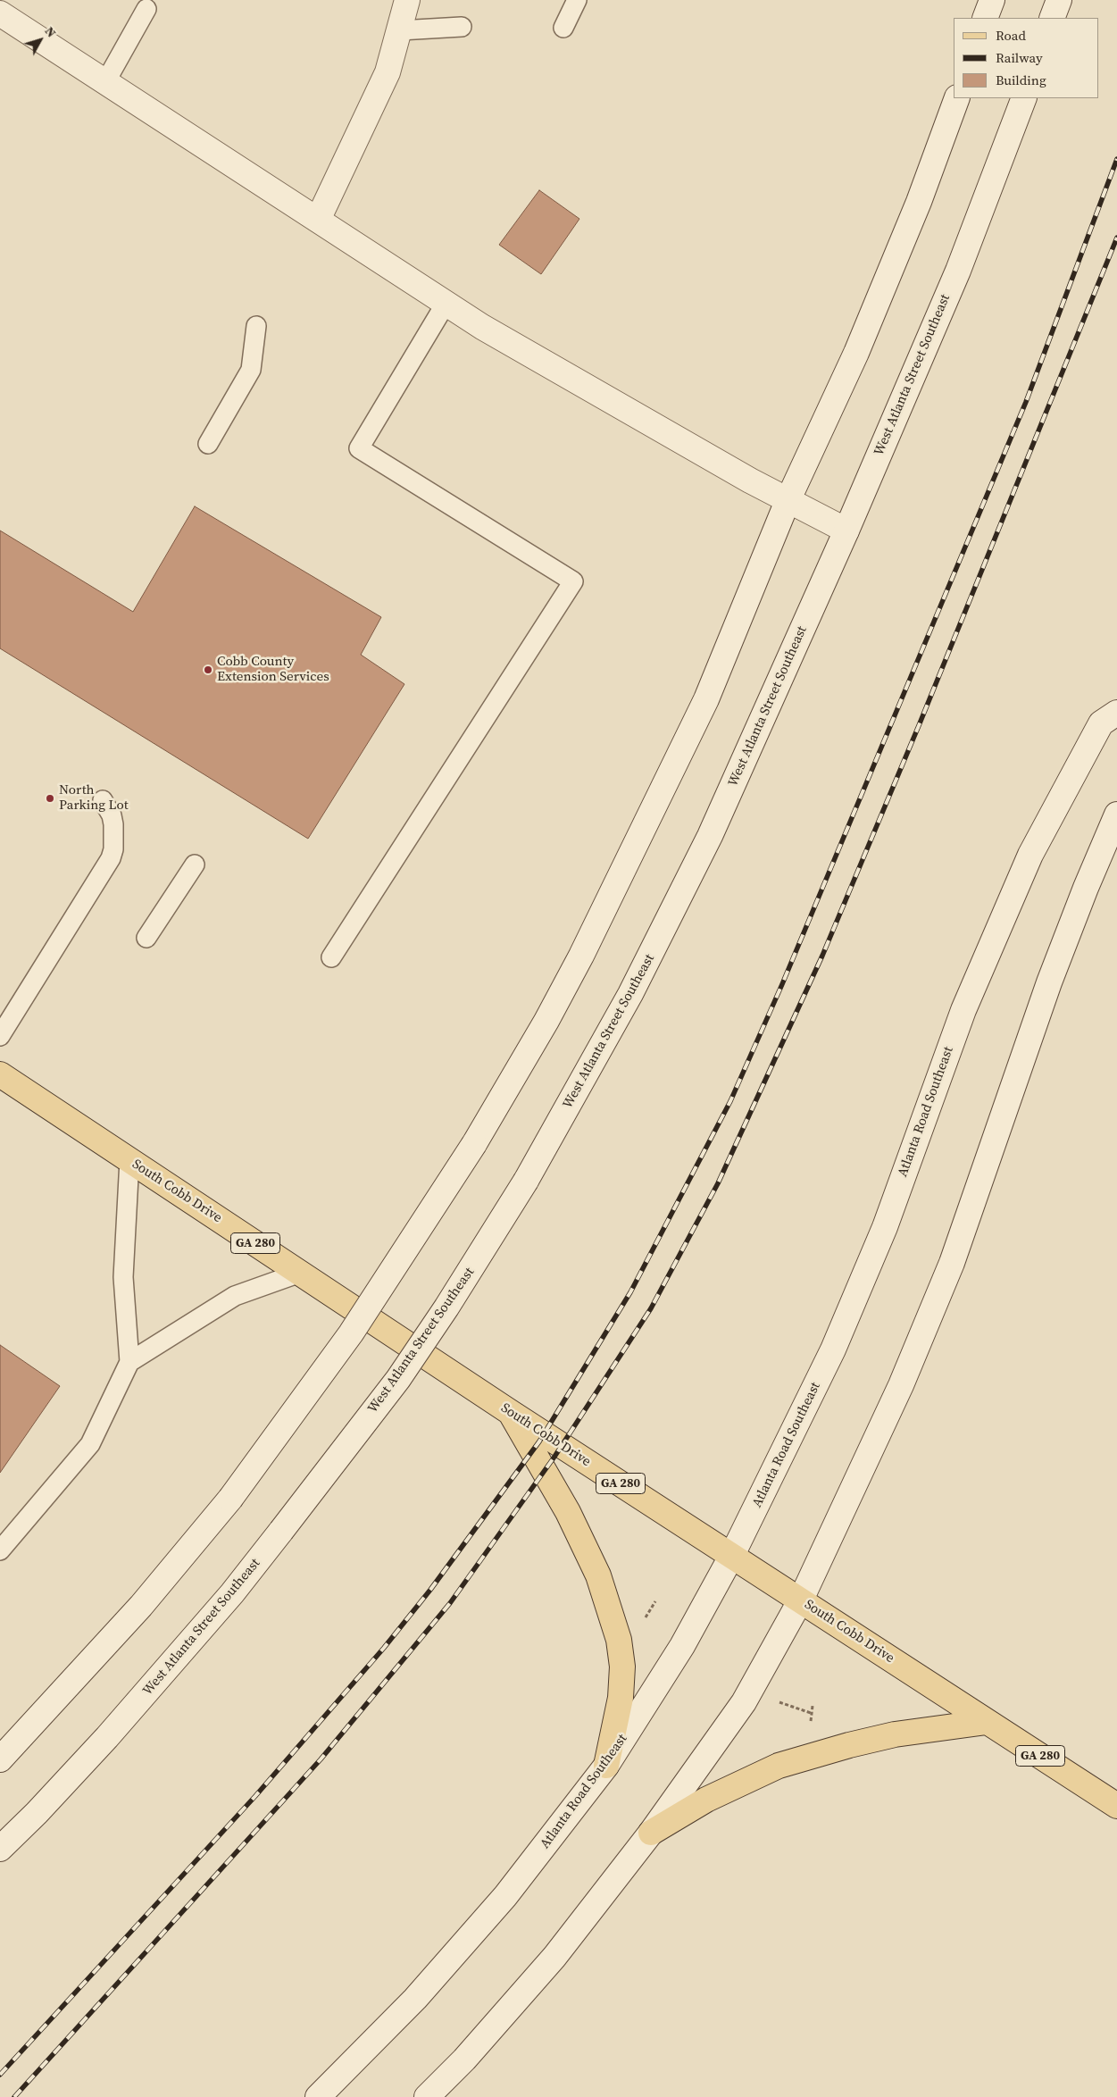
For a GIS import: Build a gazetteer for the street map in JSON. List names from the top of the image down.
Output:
{
  "streets": {
    "main road": ["South Cobb Drive", "GA 280"],
    "street": ["West Atlanta Street Southeast", "Atlanta Road Southeast"]
  },
  "crossings": [
    ["Atlanta Road Southeast", "South Cobb Drive"]
  ],
  "places": ["Cobb County Extension Services", "North Parking Lot"],
  "legend": ["Road", "Railway", "Building"],
  "north": "top right"
}
